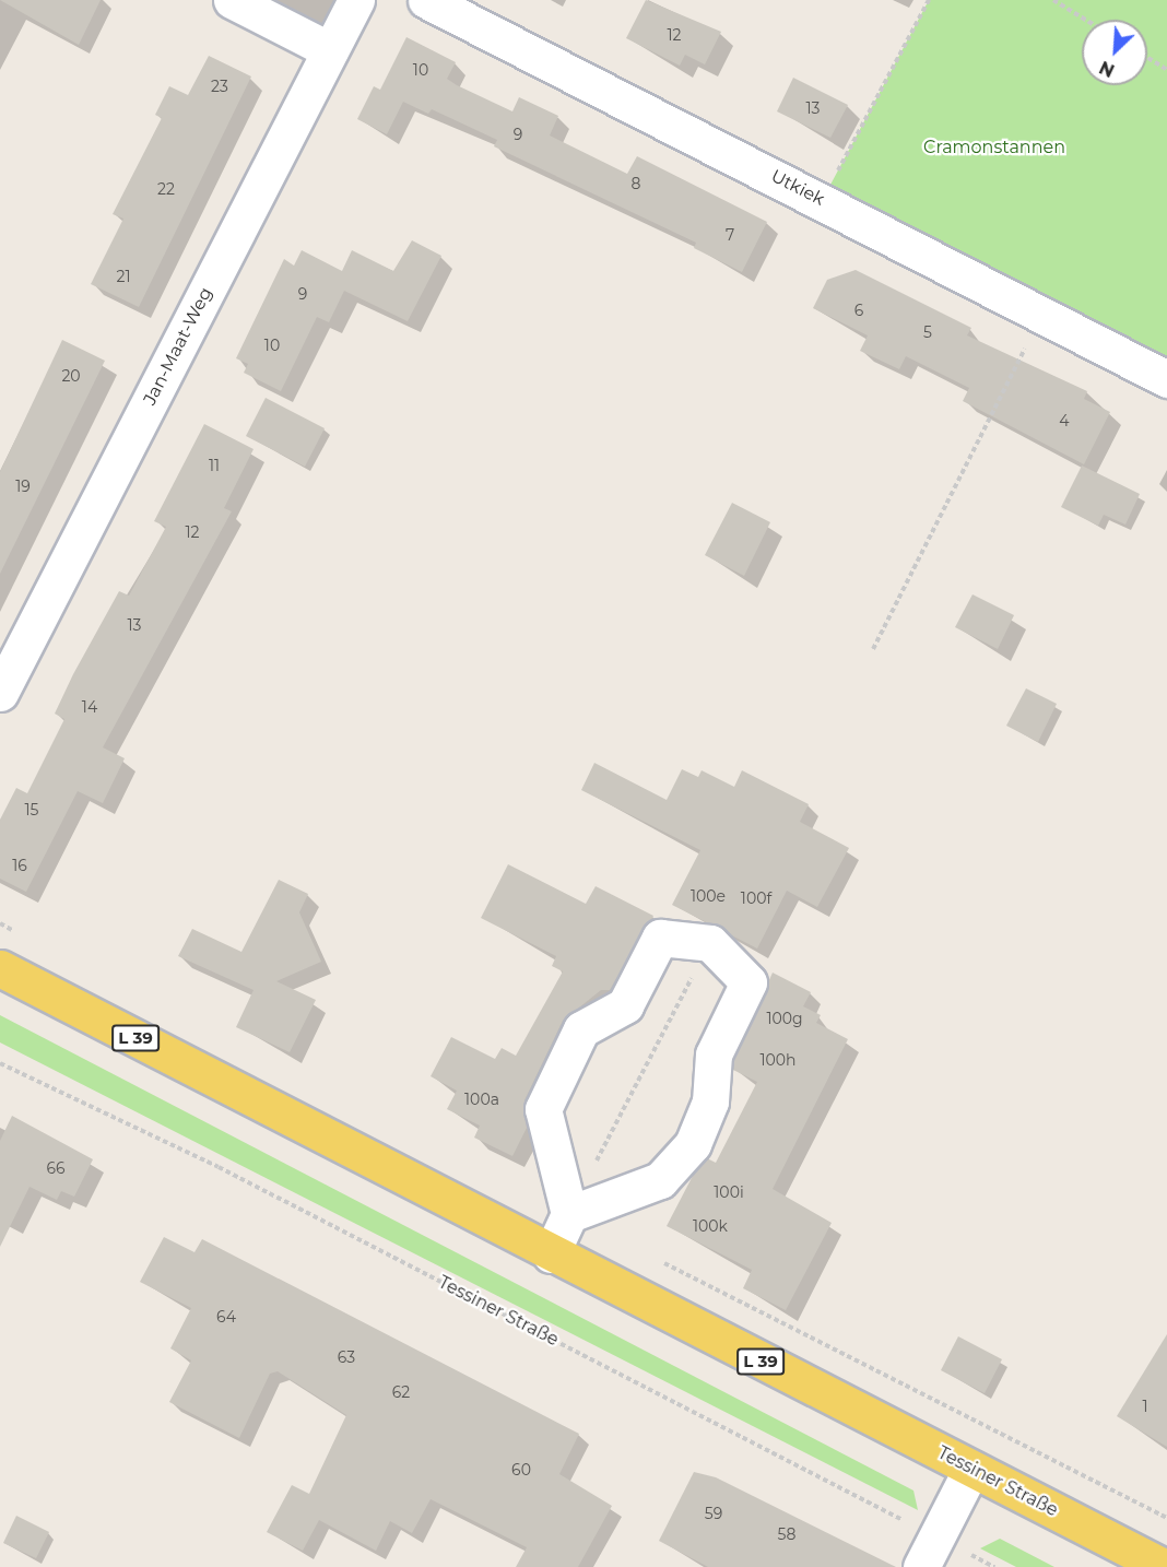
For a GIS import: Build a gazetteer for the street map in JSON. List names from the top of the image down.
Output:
{
  "streets": {
    "main road": ["L 39", "Tessiner Straße"],
    "street": ["Utkiek", "Jan-Maat-Weg"]
  },
  "parks": ["Cramonstannen"],
  "house_numbers": [
    "12",
    "10",
    "23",
    "13",
    "9",
    "8",
    "22",
    "7",
    "21",
    "9",
    "6",
    "5",
    "10",
    "20",
    "4",
    "11",
    "19",
    "12",
    "13",
    "14",
    "15",
    "16",
    "100e",
    "100f",
    "100g",
    "100h",
    "100a",
    "66",
    "100i",
    "100k",
    "64",
    "63",
    "62",
    "1",
    "60",
    "59",
    "58"
  ],
  "north": "bottom left"
}
